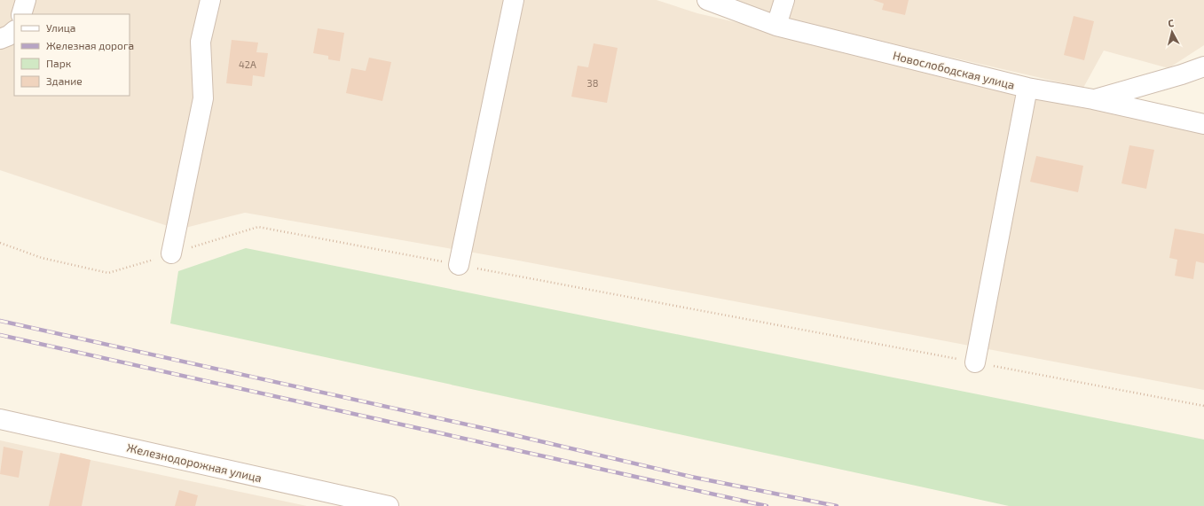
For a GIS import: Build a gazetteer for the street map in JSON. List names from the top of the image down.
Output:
{
  "streets": {
    "street": ["Новослободская улица", "Железнодорожная улица"]
  },
  "house_numbers": ["42А", "38"],
  "legend": [
    "Улица",
    "Железная дорога",
    "Парк",
    "Здание"
  ],
  "north": "top"
}
